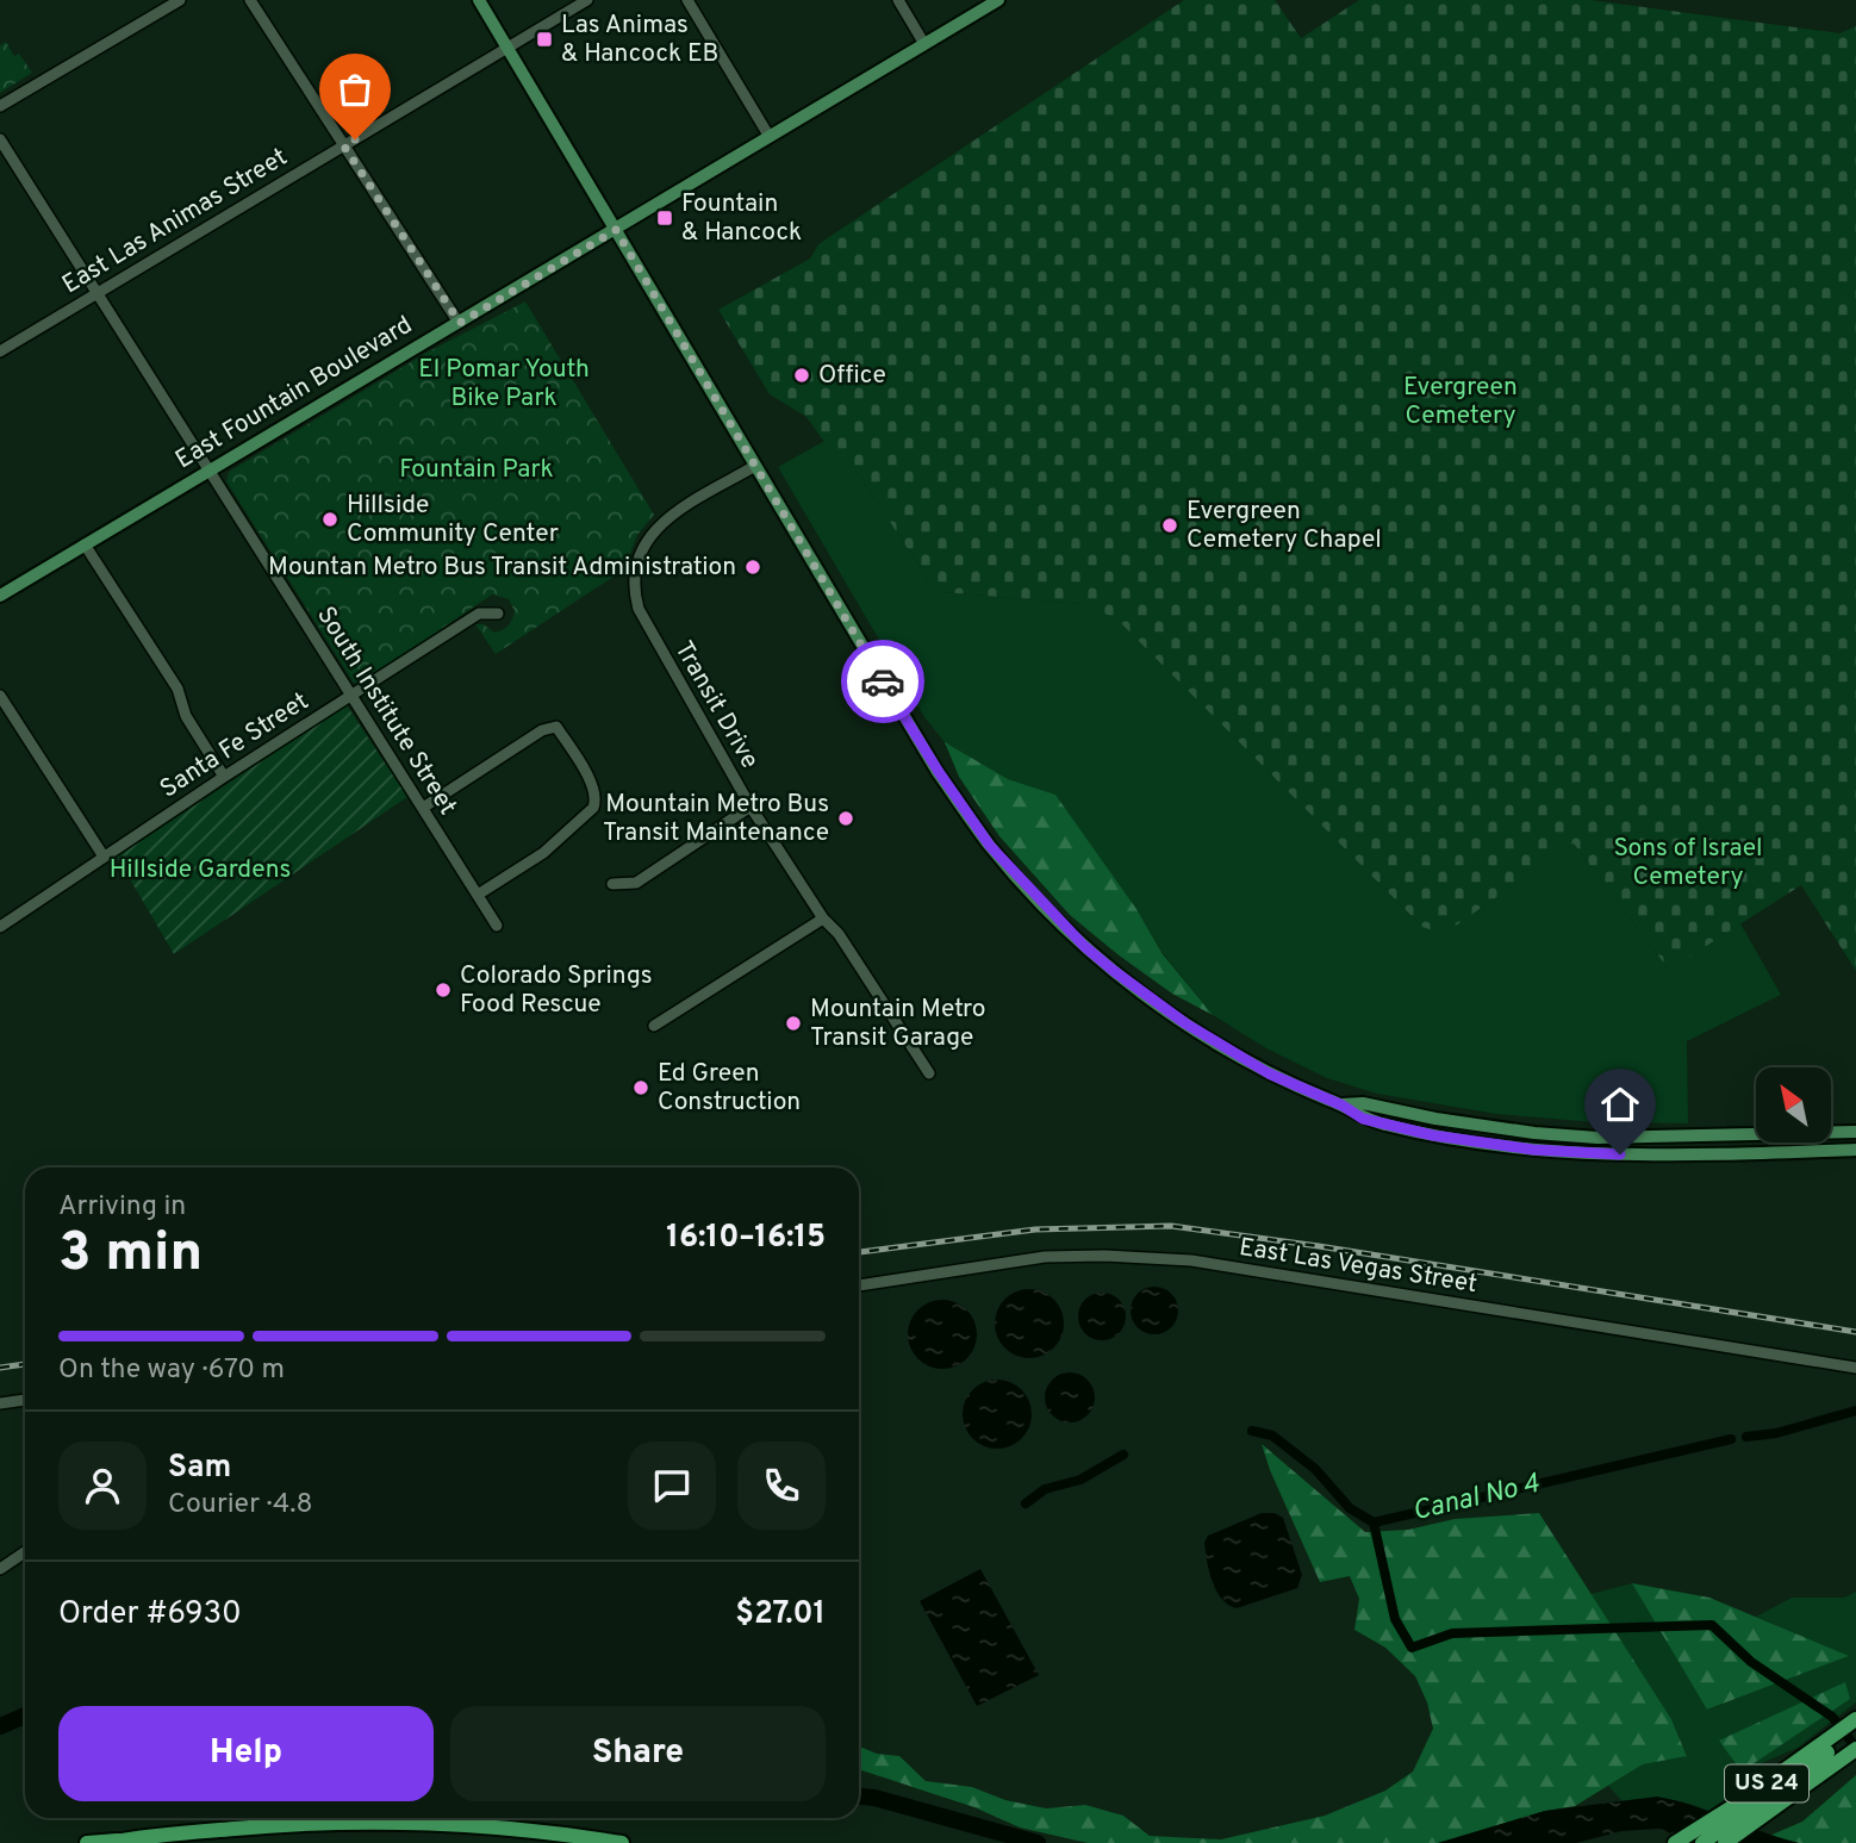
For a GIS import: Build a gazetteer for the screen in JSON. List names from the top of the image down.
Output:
{
  "streets": {
    "highway": ["US 24"],
    "main road": ["East Fountain Boulevard"],
    "street": [
      "East Las Animas Street",
      "Transit Drive",
      "South Institute Street",
      "Santa Fe Street",
      "East Las Vegas Street"
    ]
  },
  "crossings": [
    ["East Las Animas Street", "South Institute Street"],
    ["East Fountain Boulevard", "South Institute Street"],
    ["South Institute Street", "Santa Fe Street"]
  ],
  "water": ["Canal No 4"],
  "parks": [
    "El Pomar Youth Bike Park",
    "Evergreen Cemetery",
    "Fountain Park",
    "Sons of Israel Cemetery",
    "Hillside Gardens"
  ],
  "places": {
    "transit": ["Las Animas & Hancock EB", "Fountain & Hancock"],
    "other": [
      "Office",
      "Hillside Community Center",
      "Evergreen Cemetery Chapel",
      "Mountan Metro Bus Transit Administration",
      "Mountain Metro Bus Transit Maintenance",
      "Colorado Springs Food Rescue",
      "Mountain Metro Transit Garage",
      "Ed Green Construction"
    ]
  },
  "north": "top left",
  "page": {
    "heading": ["3 min", "Arriving in", "16:10–16:15"],
    "panel": [
      "Sam",
      "Courier · 4.8",
      "Order #6930",
      "$27.01"
    ],
    "bar": "On the way · 670 m",
    "buttons": ["Help", "Share"]
  }
}
